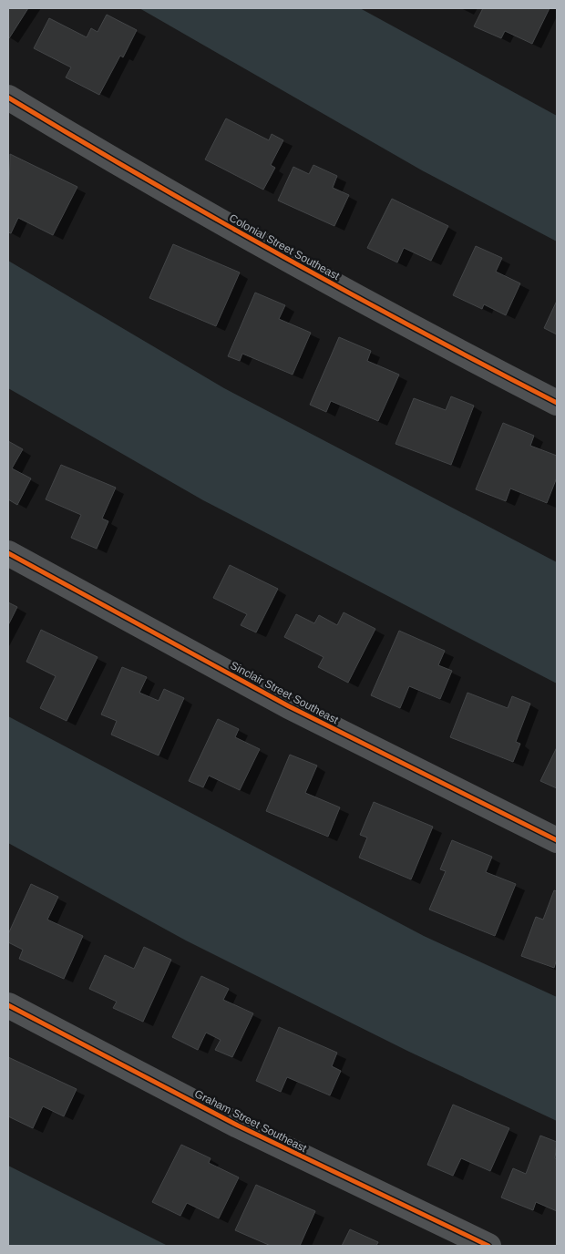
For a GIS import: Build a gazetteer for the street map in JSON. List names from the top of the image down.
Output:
{
  "streets": {
    "street": ["Colonial Street Southeast", "Sinclair Street Southeast", "Graham Street Southeast"]
  }
}
